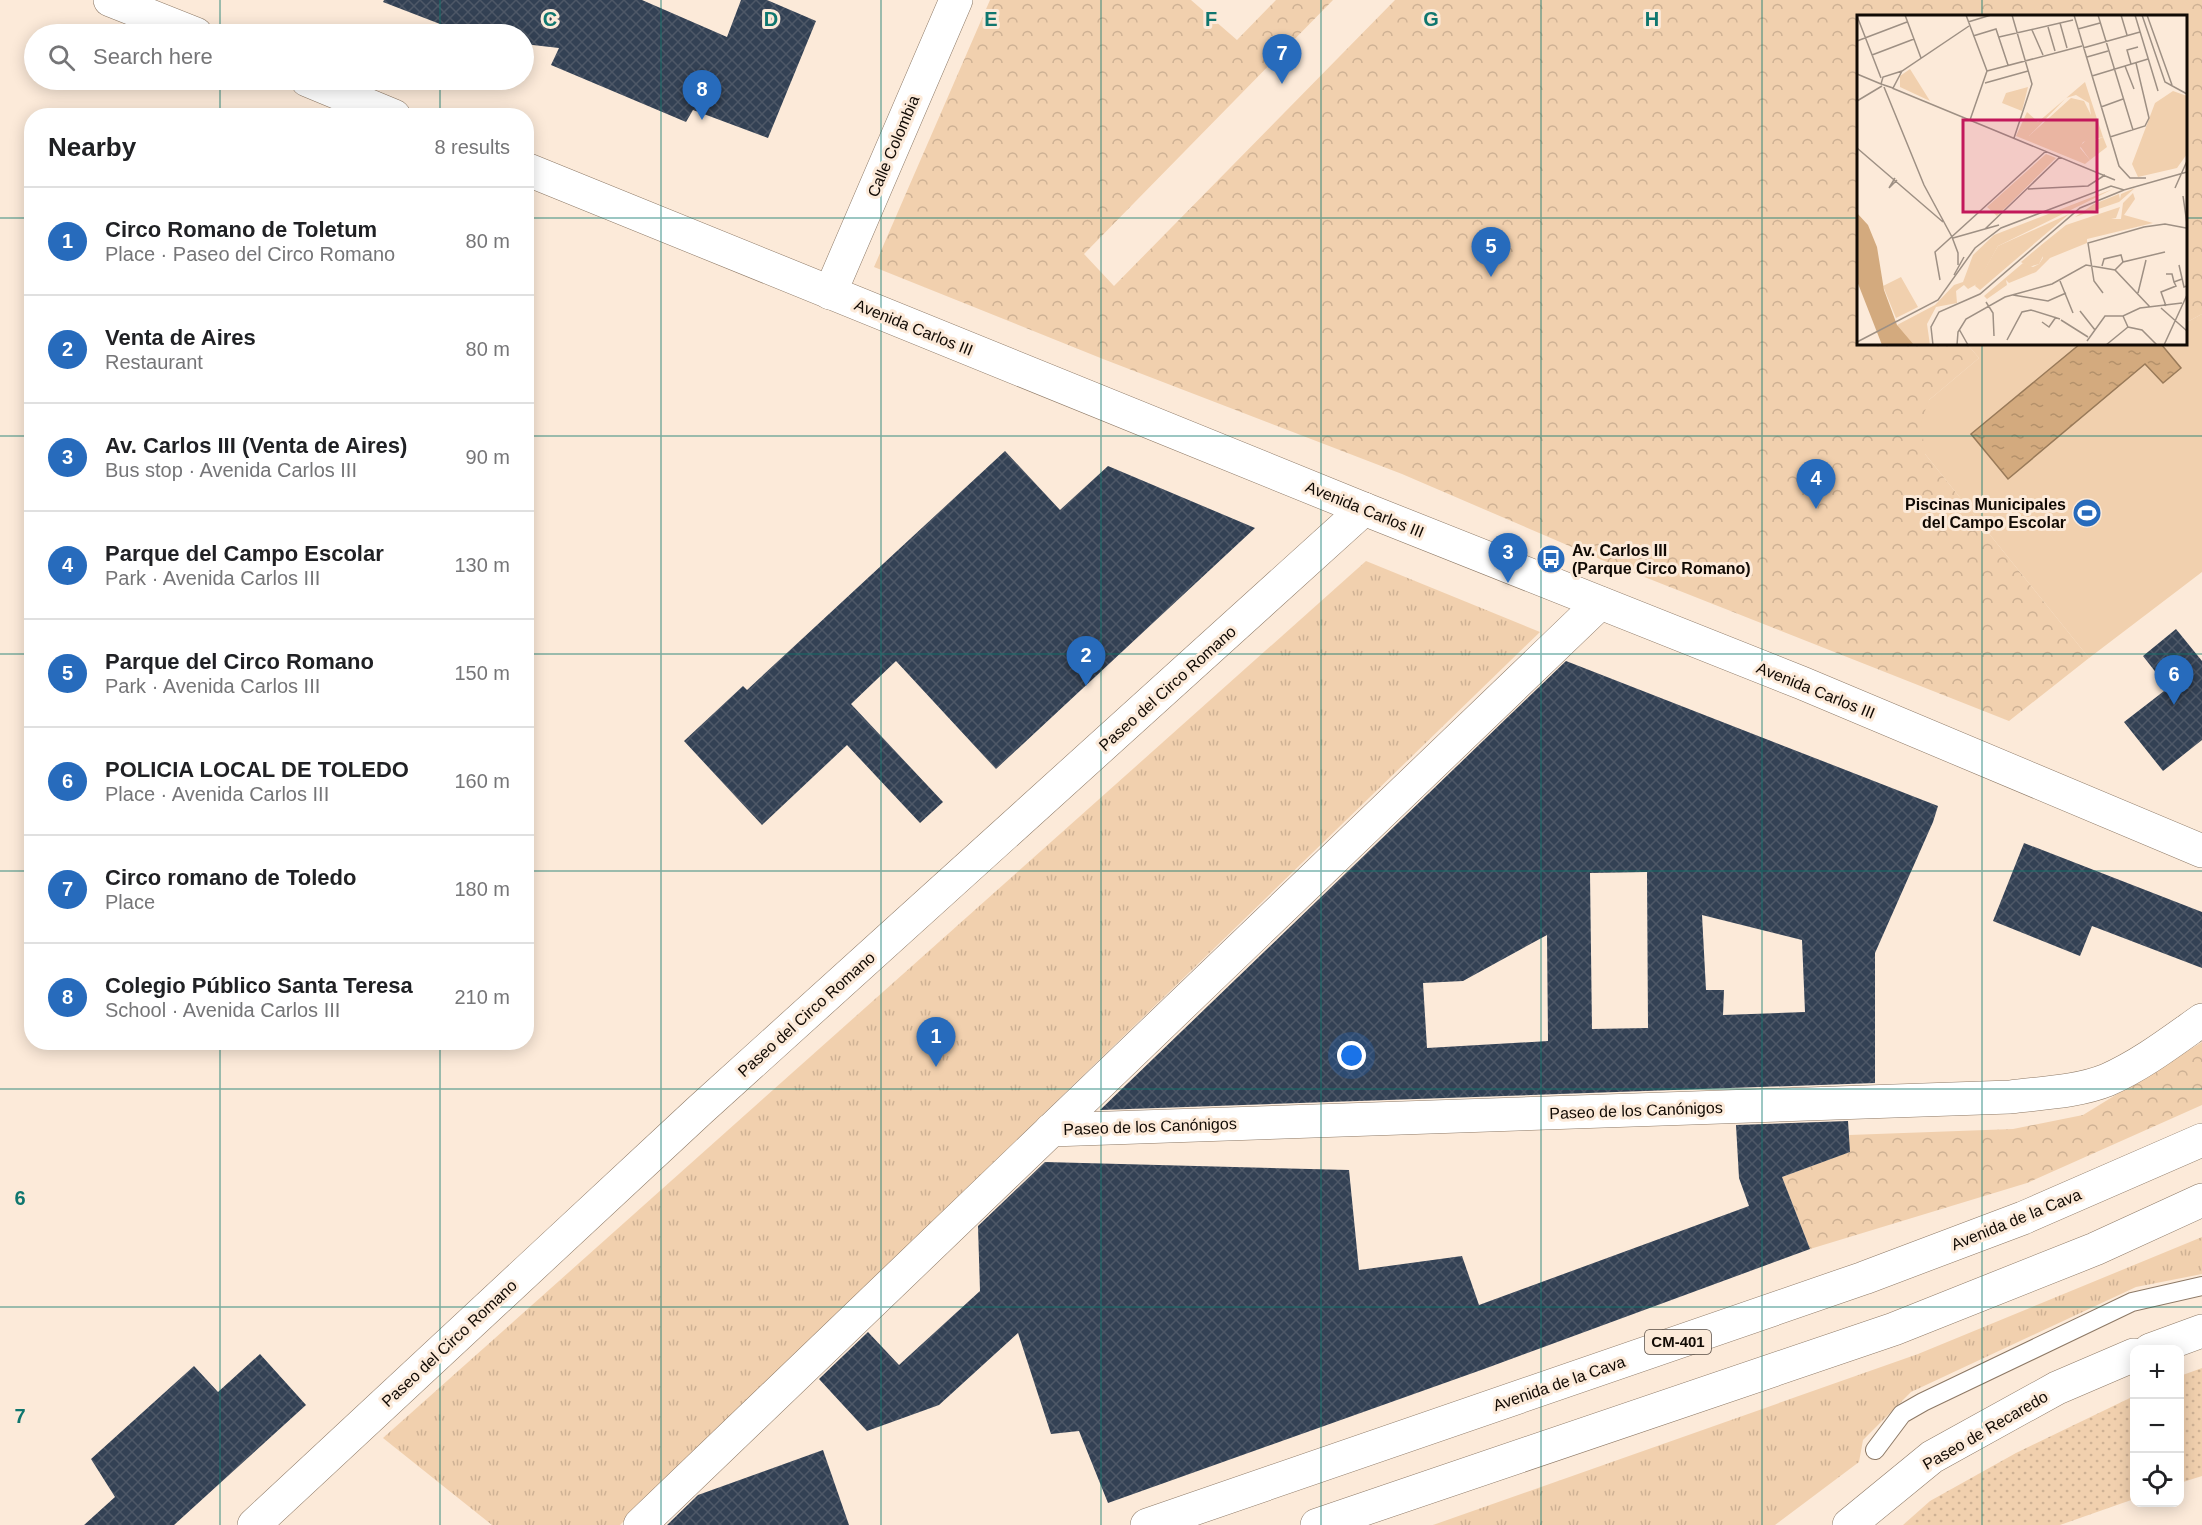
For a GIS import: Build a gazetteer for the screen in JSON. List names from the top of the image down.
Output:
{
  "streets": {
    "street": [
      "Calle Colombia",
      "Avenida Carlos III",
      "Paseo del Circo Romano",
      "Paseo de los Canónigos",
      "Avenida de la Cava",
      "CM-401",
      "Paseo de Recaredo"
    ]
  },
  "crossings": [
    ["Calle Colombia", "Avenida Carlos III"],
    ["Avenida Carlos III", "Paseo del Circo Romano"]
  ],
  "places": {
    "sports": ["Piscinas Municipales del Campo Escolar"],
    "bus stop": ["Av. Carlos III (Parque Circo Romano)"]
  },
  "page": {
    "search": "Search here",
    "pins": [
      "7",
      "8",
      "5",
      "4",
      "3",
      "2",
      "6",
      "1"
    ],
    "heading": ["Nearby", "8 results"],
    "list": [
      {
        "mark": "1",
        "name": "Circo Romano de Toletum",
        "note": "Place · Paseo del Circo Romano",
        "value": "80 m"
      },
      {
        "mark": "2",
        "name": "Venta de Aires",
        "note": "Restaurant",
        "value": "80 m"
      },
      {
        "mark": "3",
        "name": "Av. Carlos III (Venta de Aires)",
        "note": "Bus stop · Avenida Carlos III",
        "value": "90 m"
      },
      {
        "mark": "4",
        "name": "Parque del Campo Escolar",
        "note": "Park · Avenida Carlos III",
        "value": "130 m"
      },
      {
        "mark": "5",
        "name": "Parque del Circo Romano",
        "note": "Park · Avenida Carlos III",
        "value": "150 m"
      },
      {
        "mark": "6",
        "name": "POLICIA LOCAL DE TOLEDO",
        "note": "Place · Avenida Carlos III",
        "value": "160 m"
      },
      {
        "mark": "7",
        "name": "Circo romano de Toledo",
        "note": "Place",
        "value": "180 m"
      },
      {
        "mark": "8",
        "name": "Colegio Público Santa Teresa",
        "note": "School · Avenida Carlos III",
        "value": "210 m"
      }
    ],
    "map_buttons": ["+", "−"]
  },
  "grid": {
    "columns": [
      "C",
      "D",
      "E",
      "F",
      "G",
      "H"
    ],
    "rows": ["6", "7"]
  }
}
